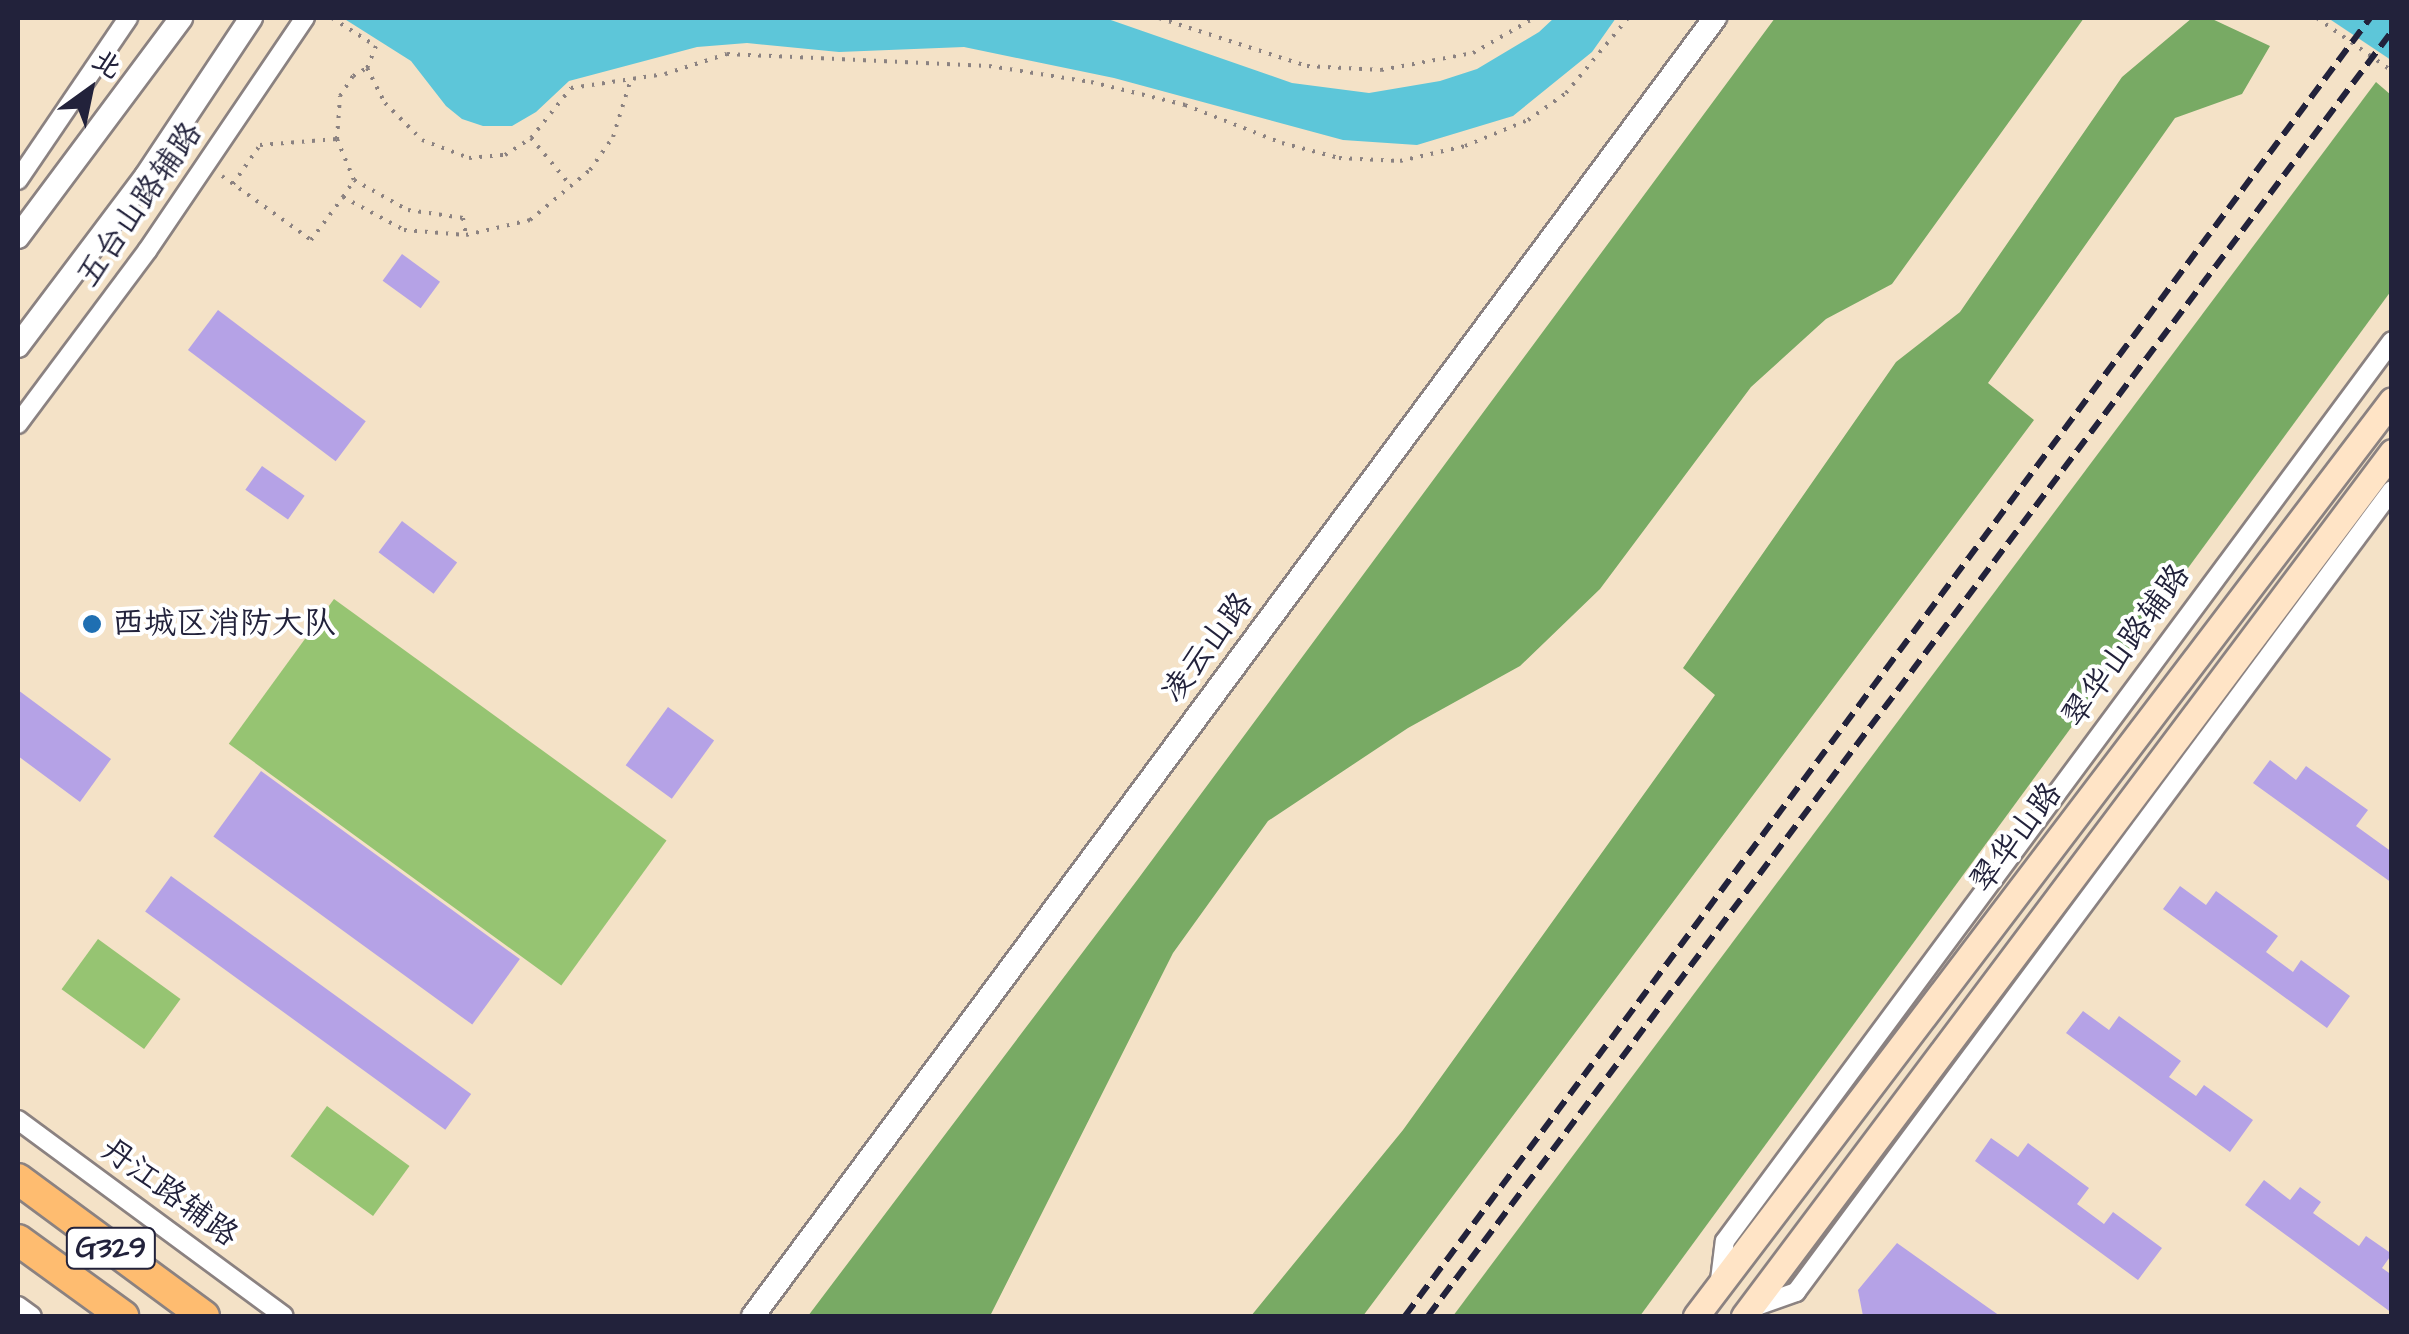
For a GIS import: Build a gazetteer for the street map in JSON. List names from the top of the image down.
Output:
{
  "streets": {
    "highway": ["G329"],
    "main road": ["翠华山路"],
    "street": [
      "五台山路辅路",
      "翠华山路辅路",
      "凌云山路",
      "丹江路辅路"
    ]
  },
  "crossings": [
    ["翠华山路辅路", "翠华山路"]
  ],
  "places": ["西城区消防大队"],
  "north": "top right"
}
